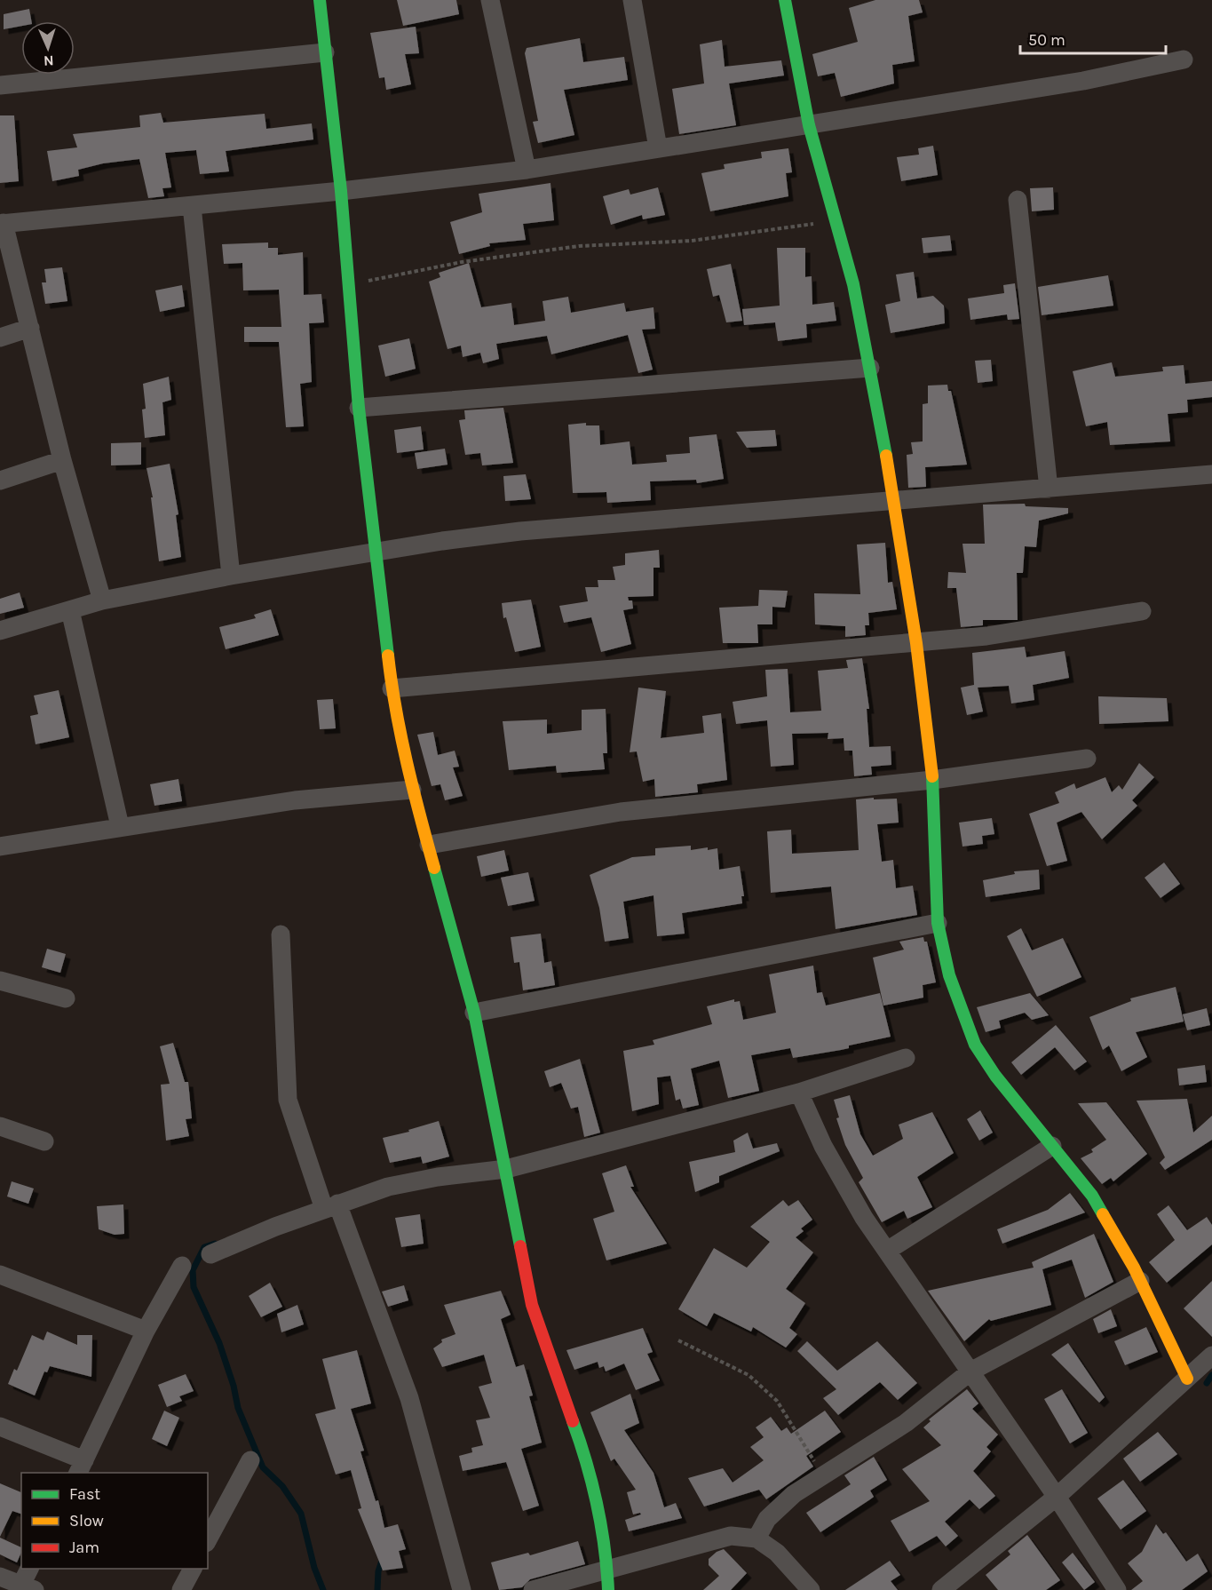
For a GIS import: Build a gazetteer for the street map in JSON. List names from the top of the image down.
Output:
{
  "legend": ["Fast", "Slow", "Jam"],
  "scale_bar": "50 m",
  "north": "bottom"
}
